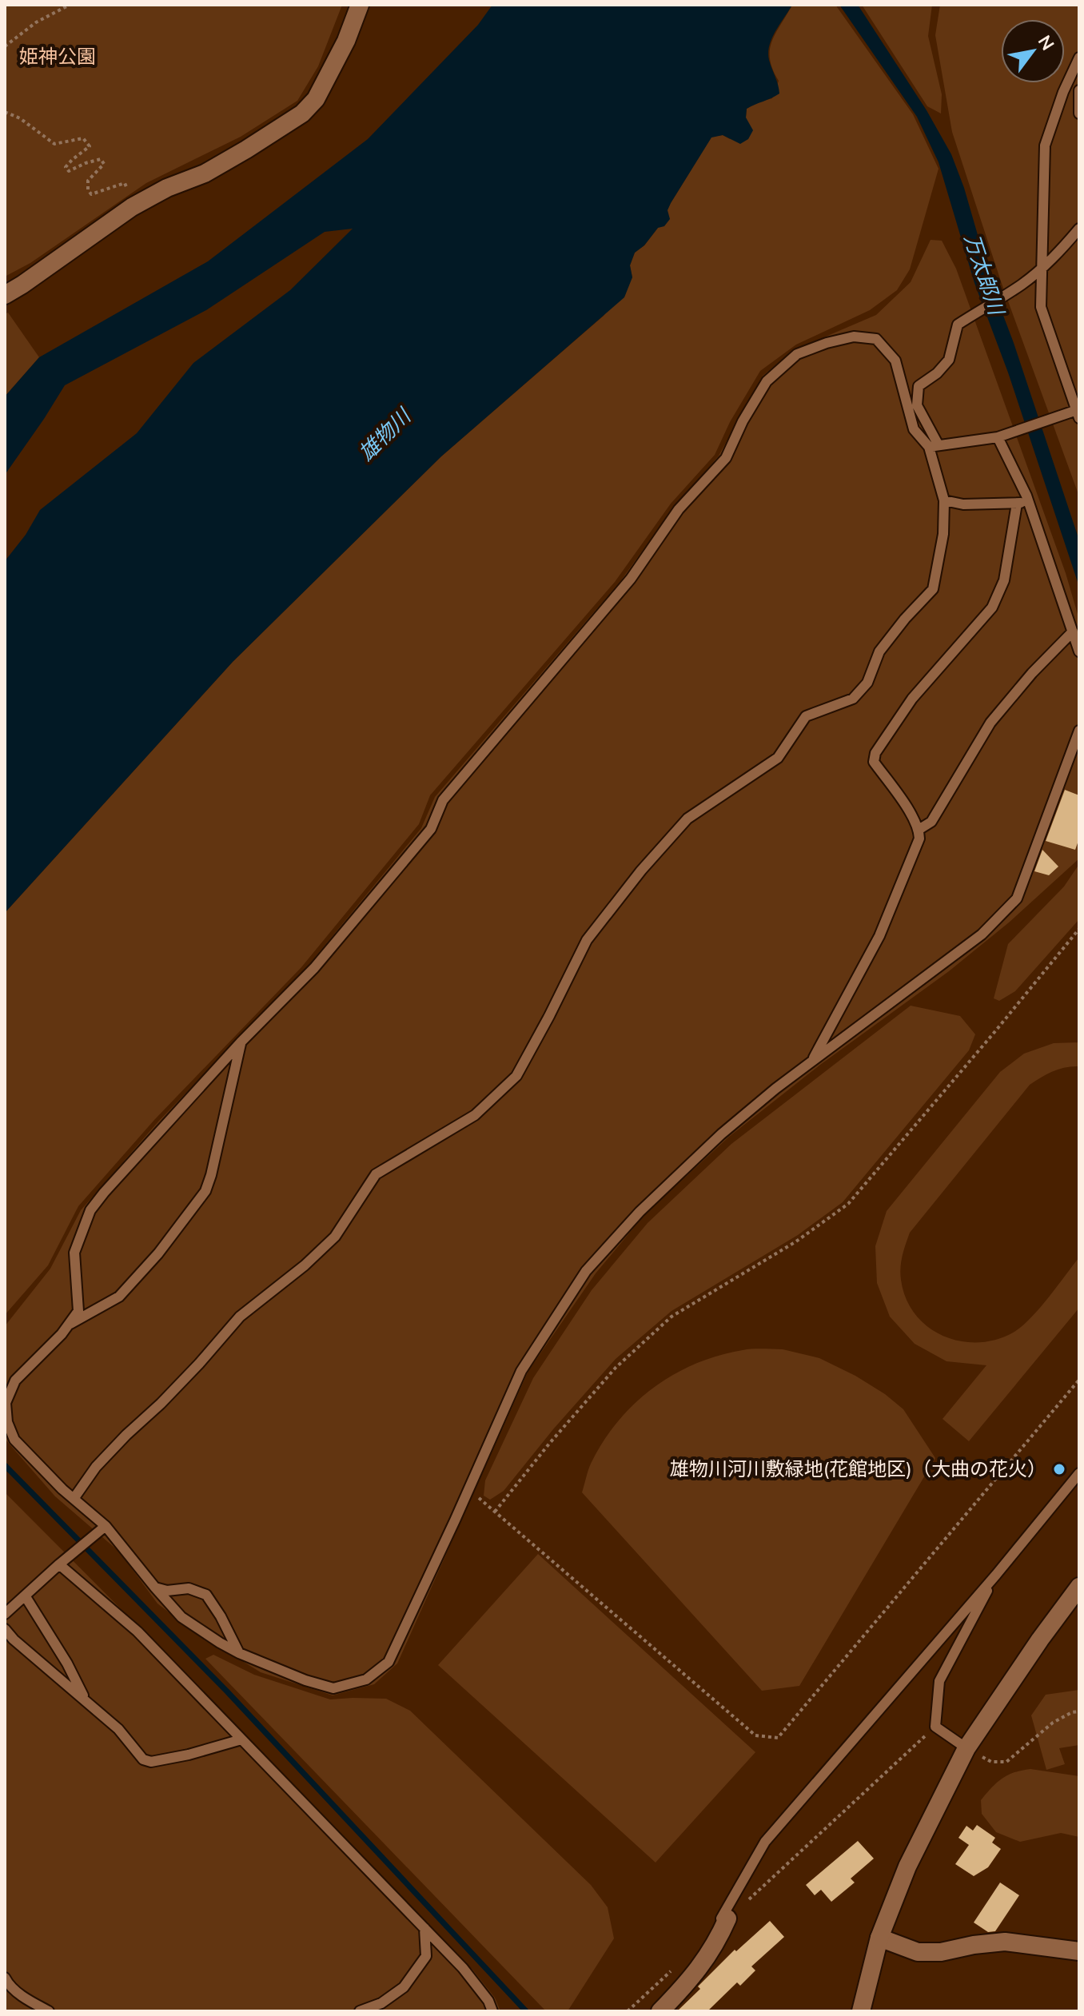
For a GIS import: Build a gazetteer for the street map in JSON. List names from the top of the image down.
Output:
{
  "water": ["万太郎川", "雄物川"],
  "parks": ["姫神公園"],
  "places": ["雄物川河川敷緑地(花館地区)（大曲の花火）"],
  "north": "top right"
}
